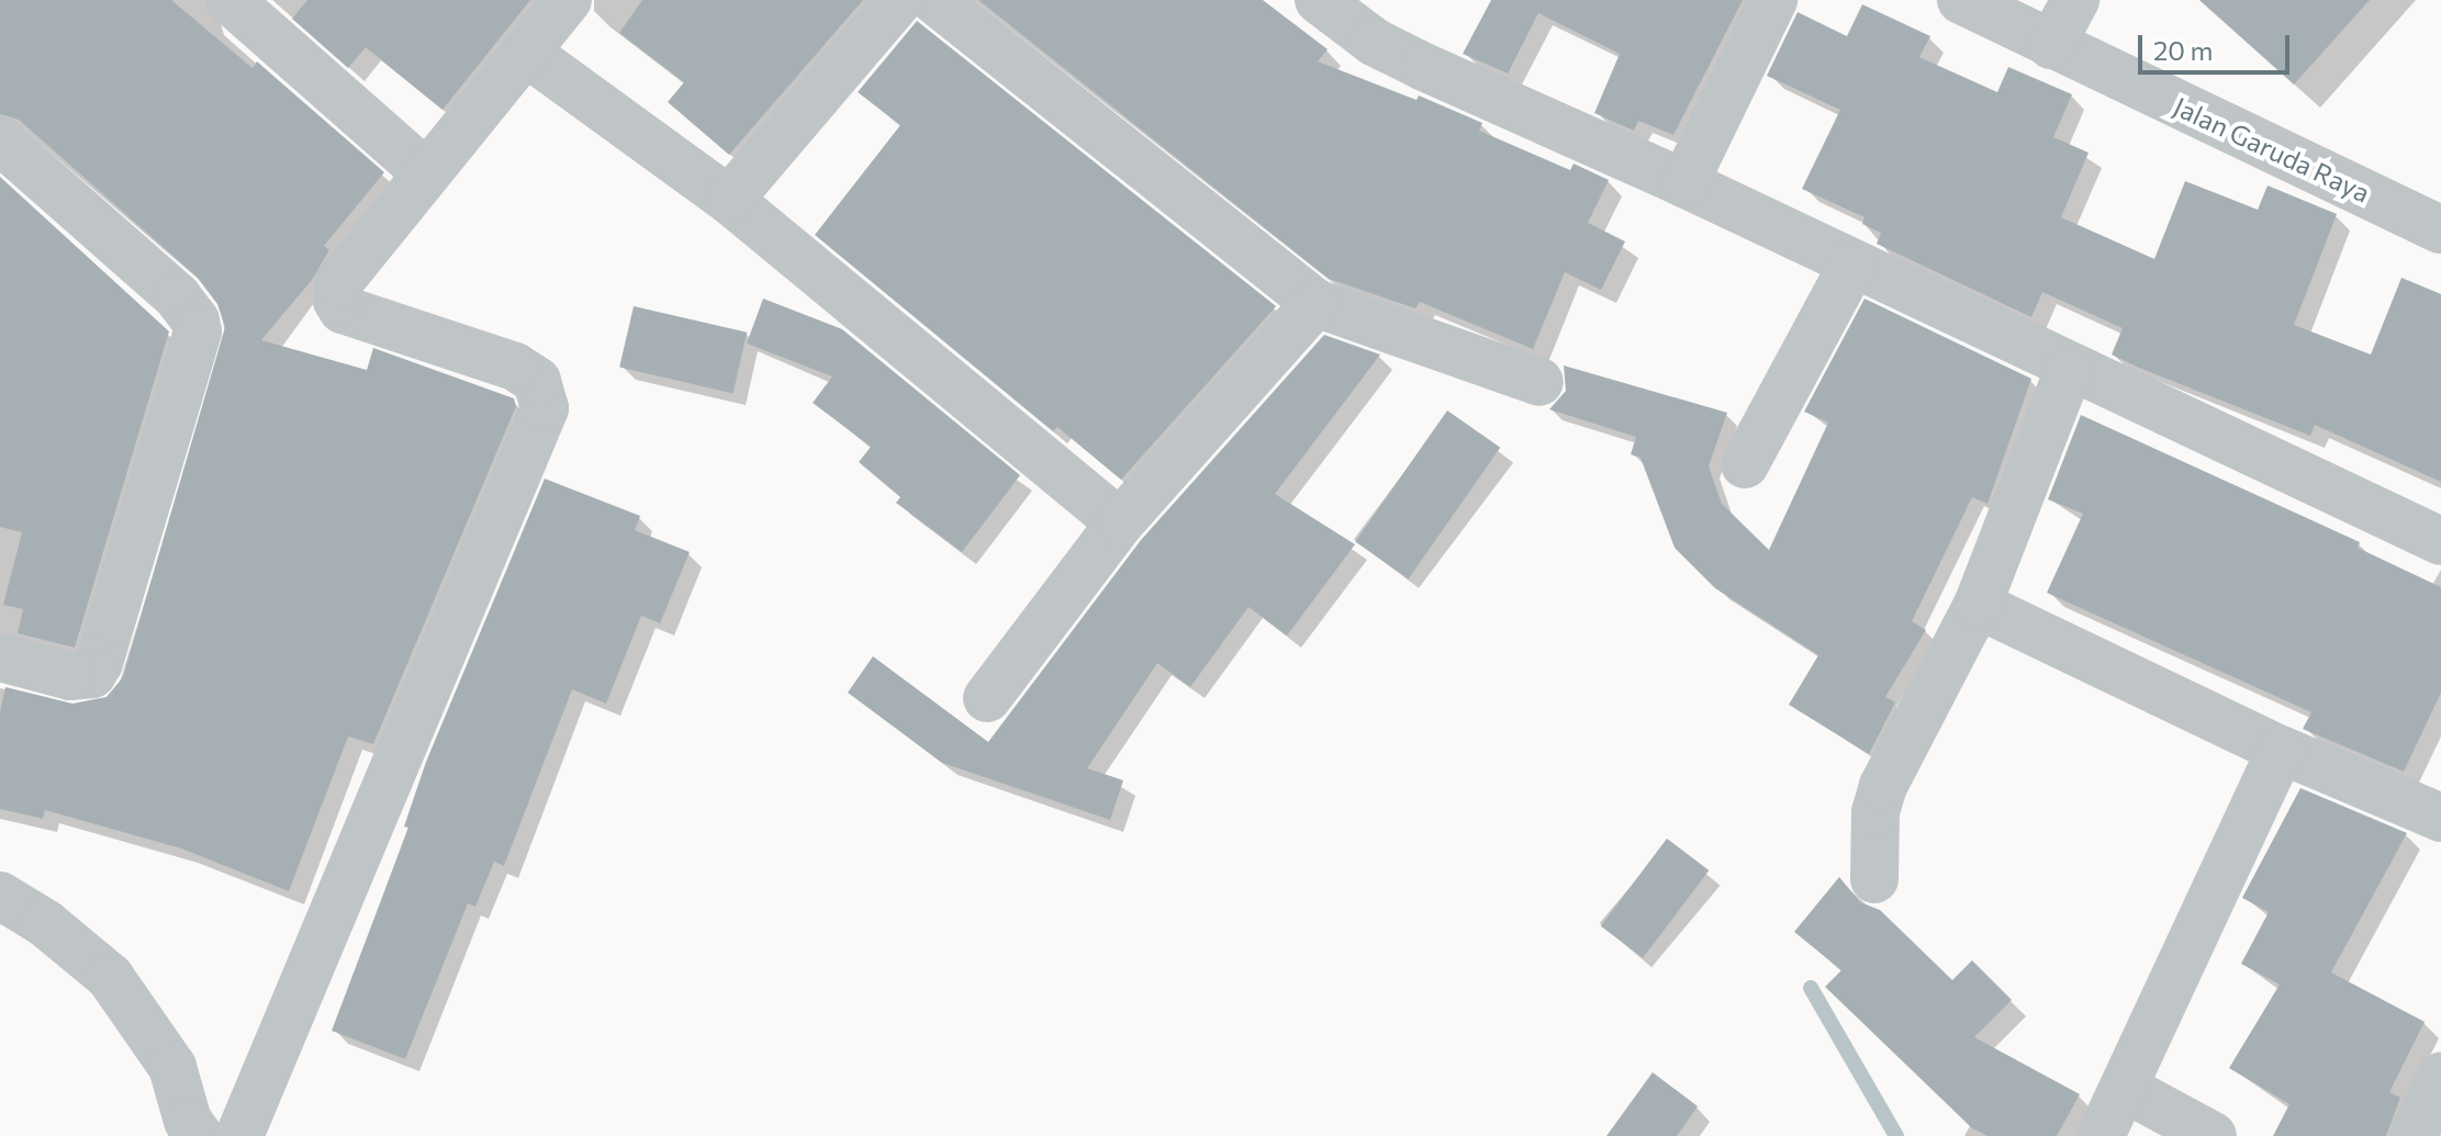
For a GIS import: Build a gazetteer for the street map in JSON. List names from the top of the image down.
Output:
{
  "streets": {
    "street": ["Jalan Garuda Raya"]
  },
  "scale_bar": "20 m"
}
